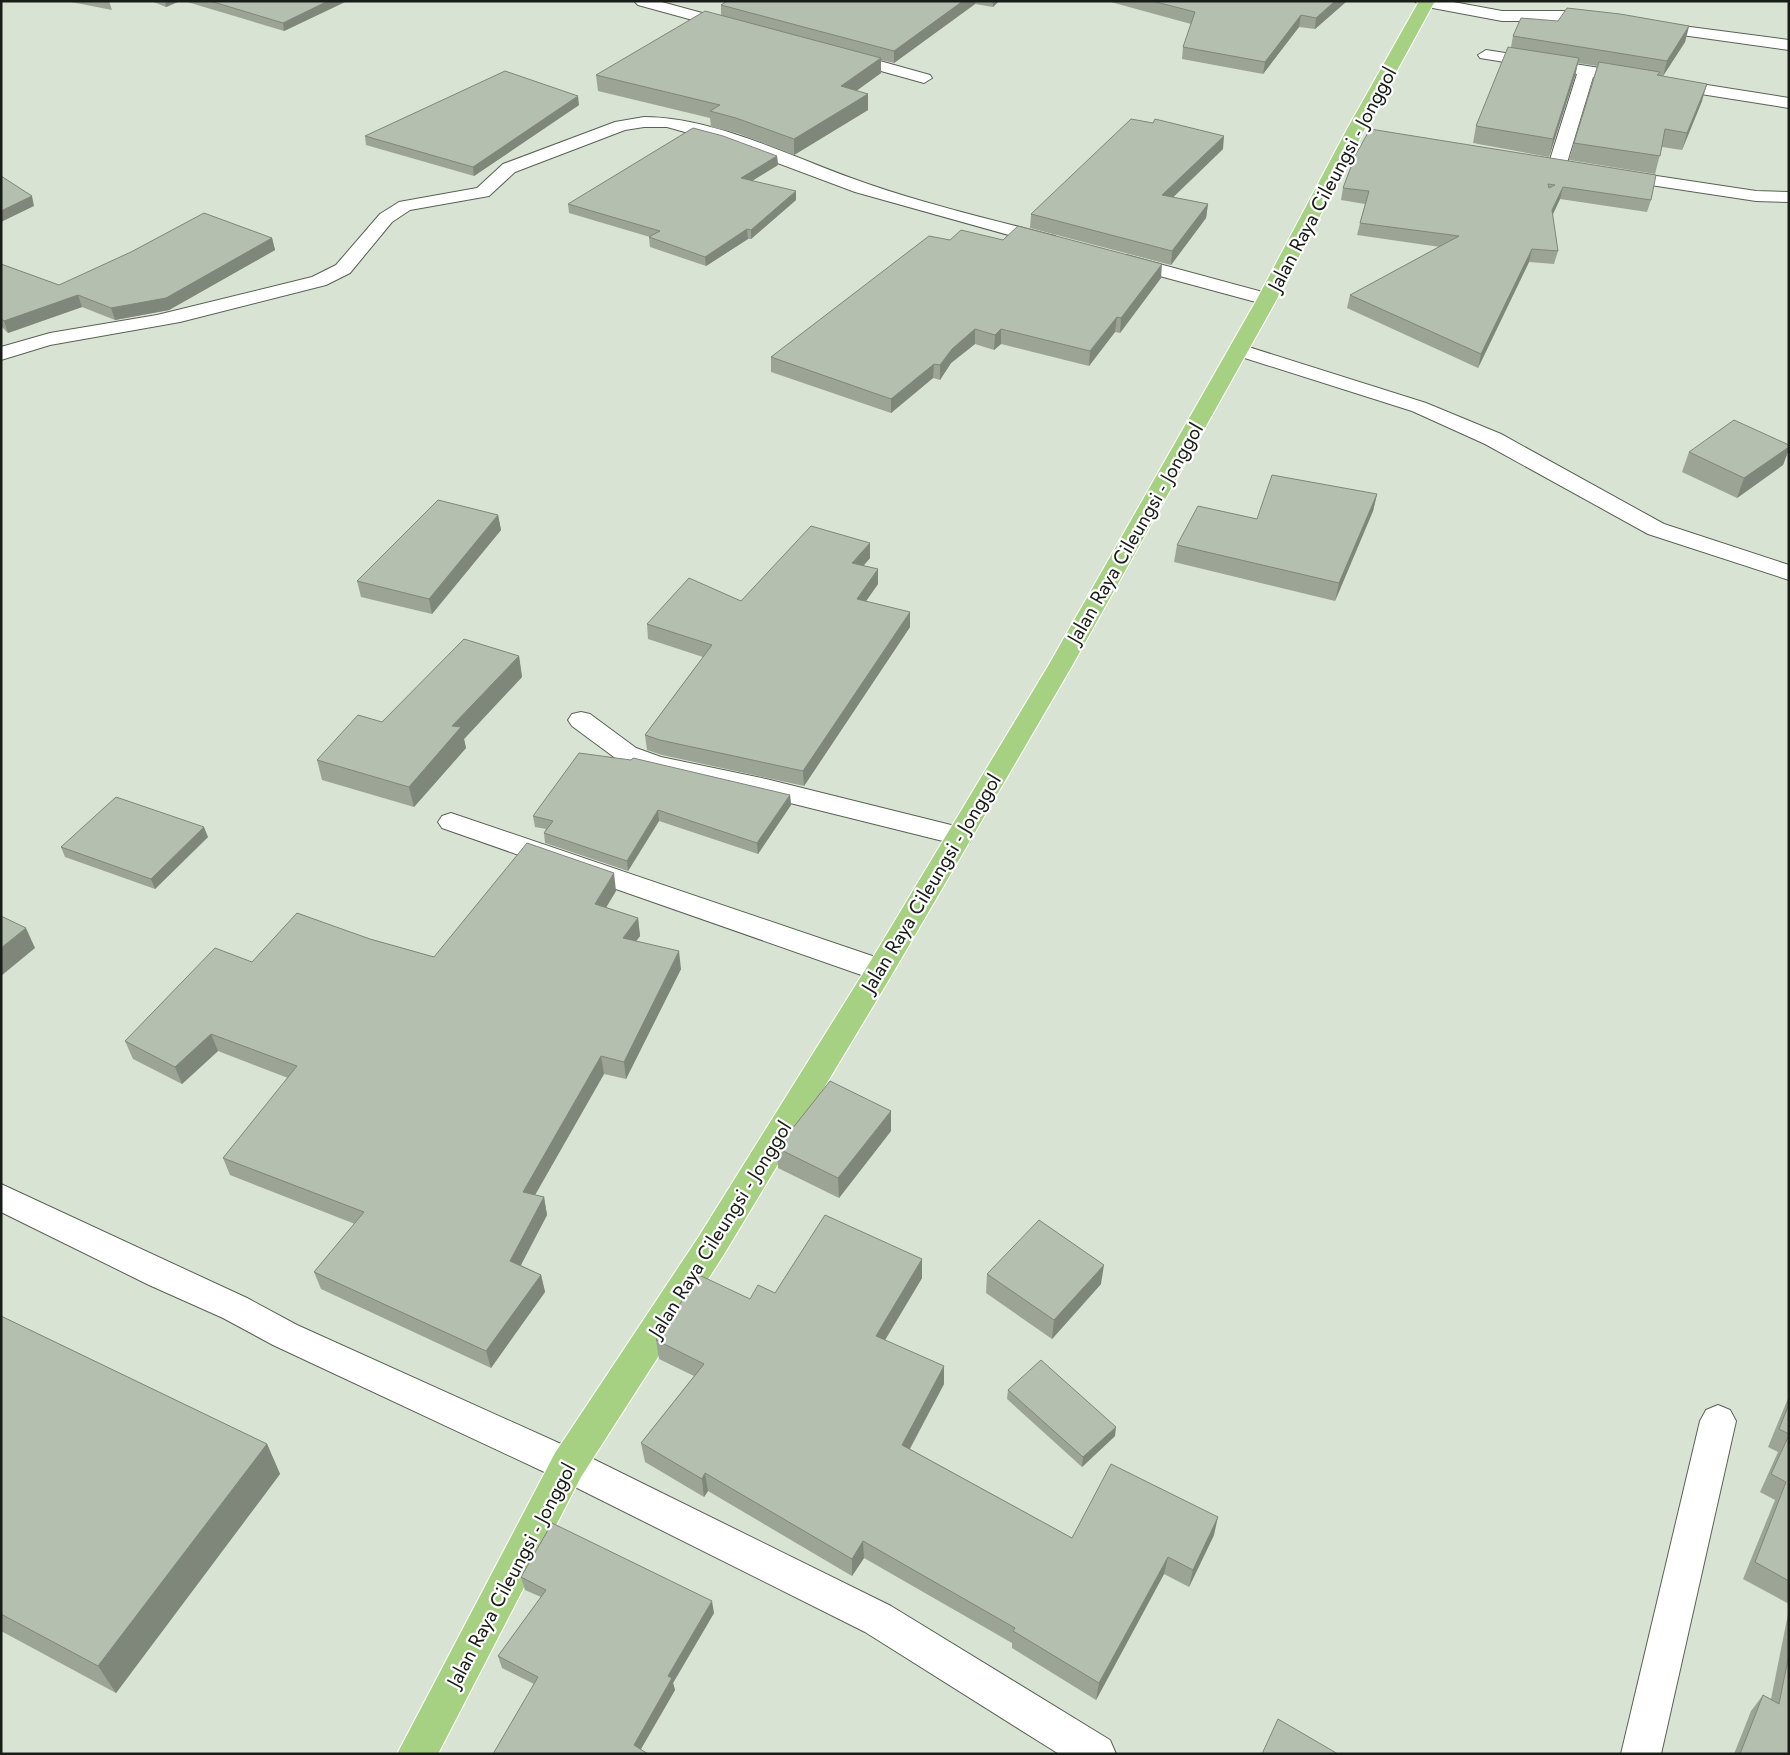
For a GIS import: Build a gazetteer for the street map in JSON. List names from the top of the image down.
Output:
{
  "streets": {
    "main road": ["Jalan Raya Cileungsi - Jonggol"]
  }
}
